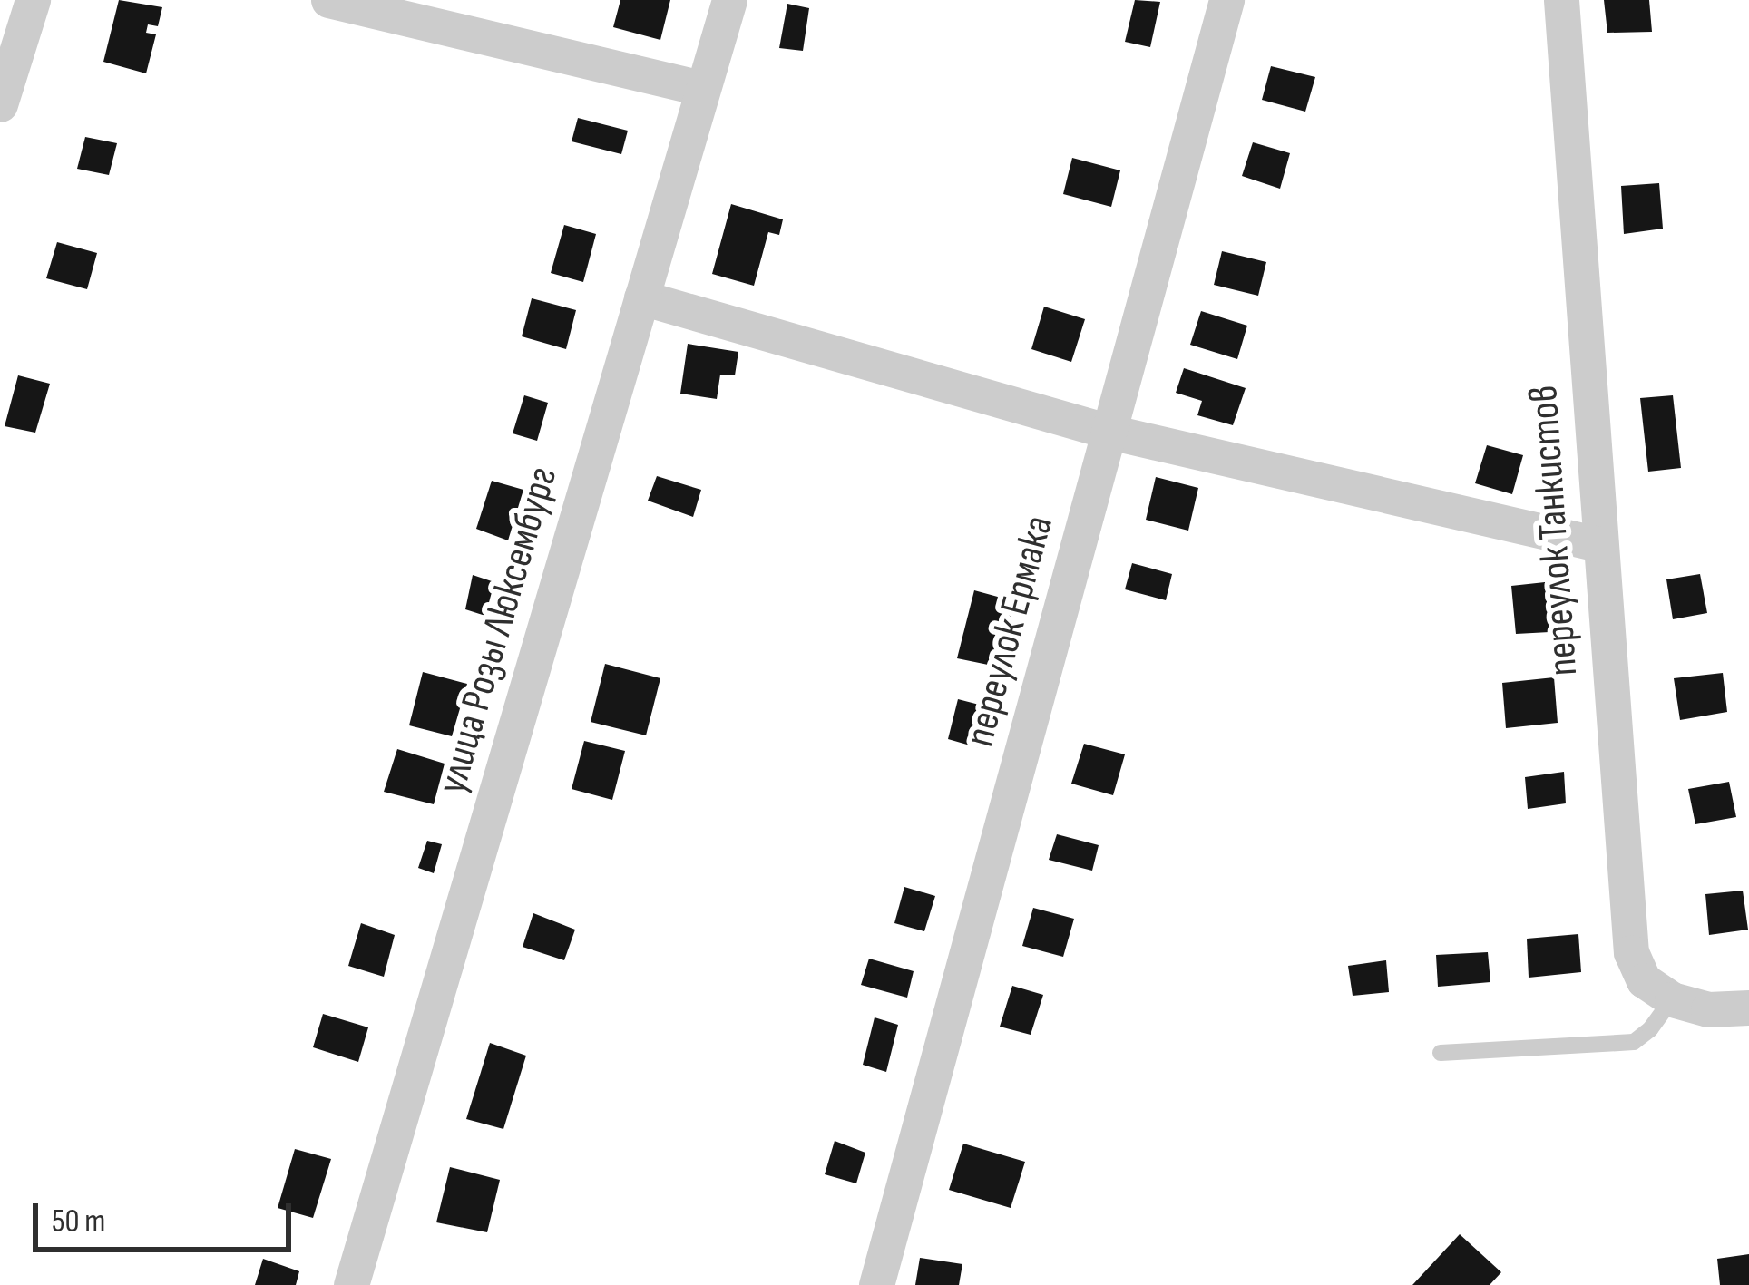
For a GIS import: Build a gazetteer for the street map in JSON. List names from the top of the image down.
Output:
{
  "streets": {
    "street": ["переулок Танкистов", "улица Розы Люксембург", "переулок Ермака"]
  },
  "scale_bar": "50 m"
}
